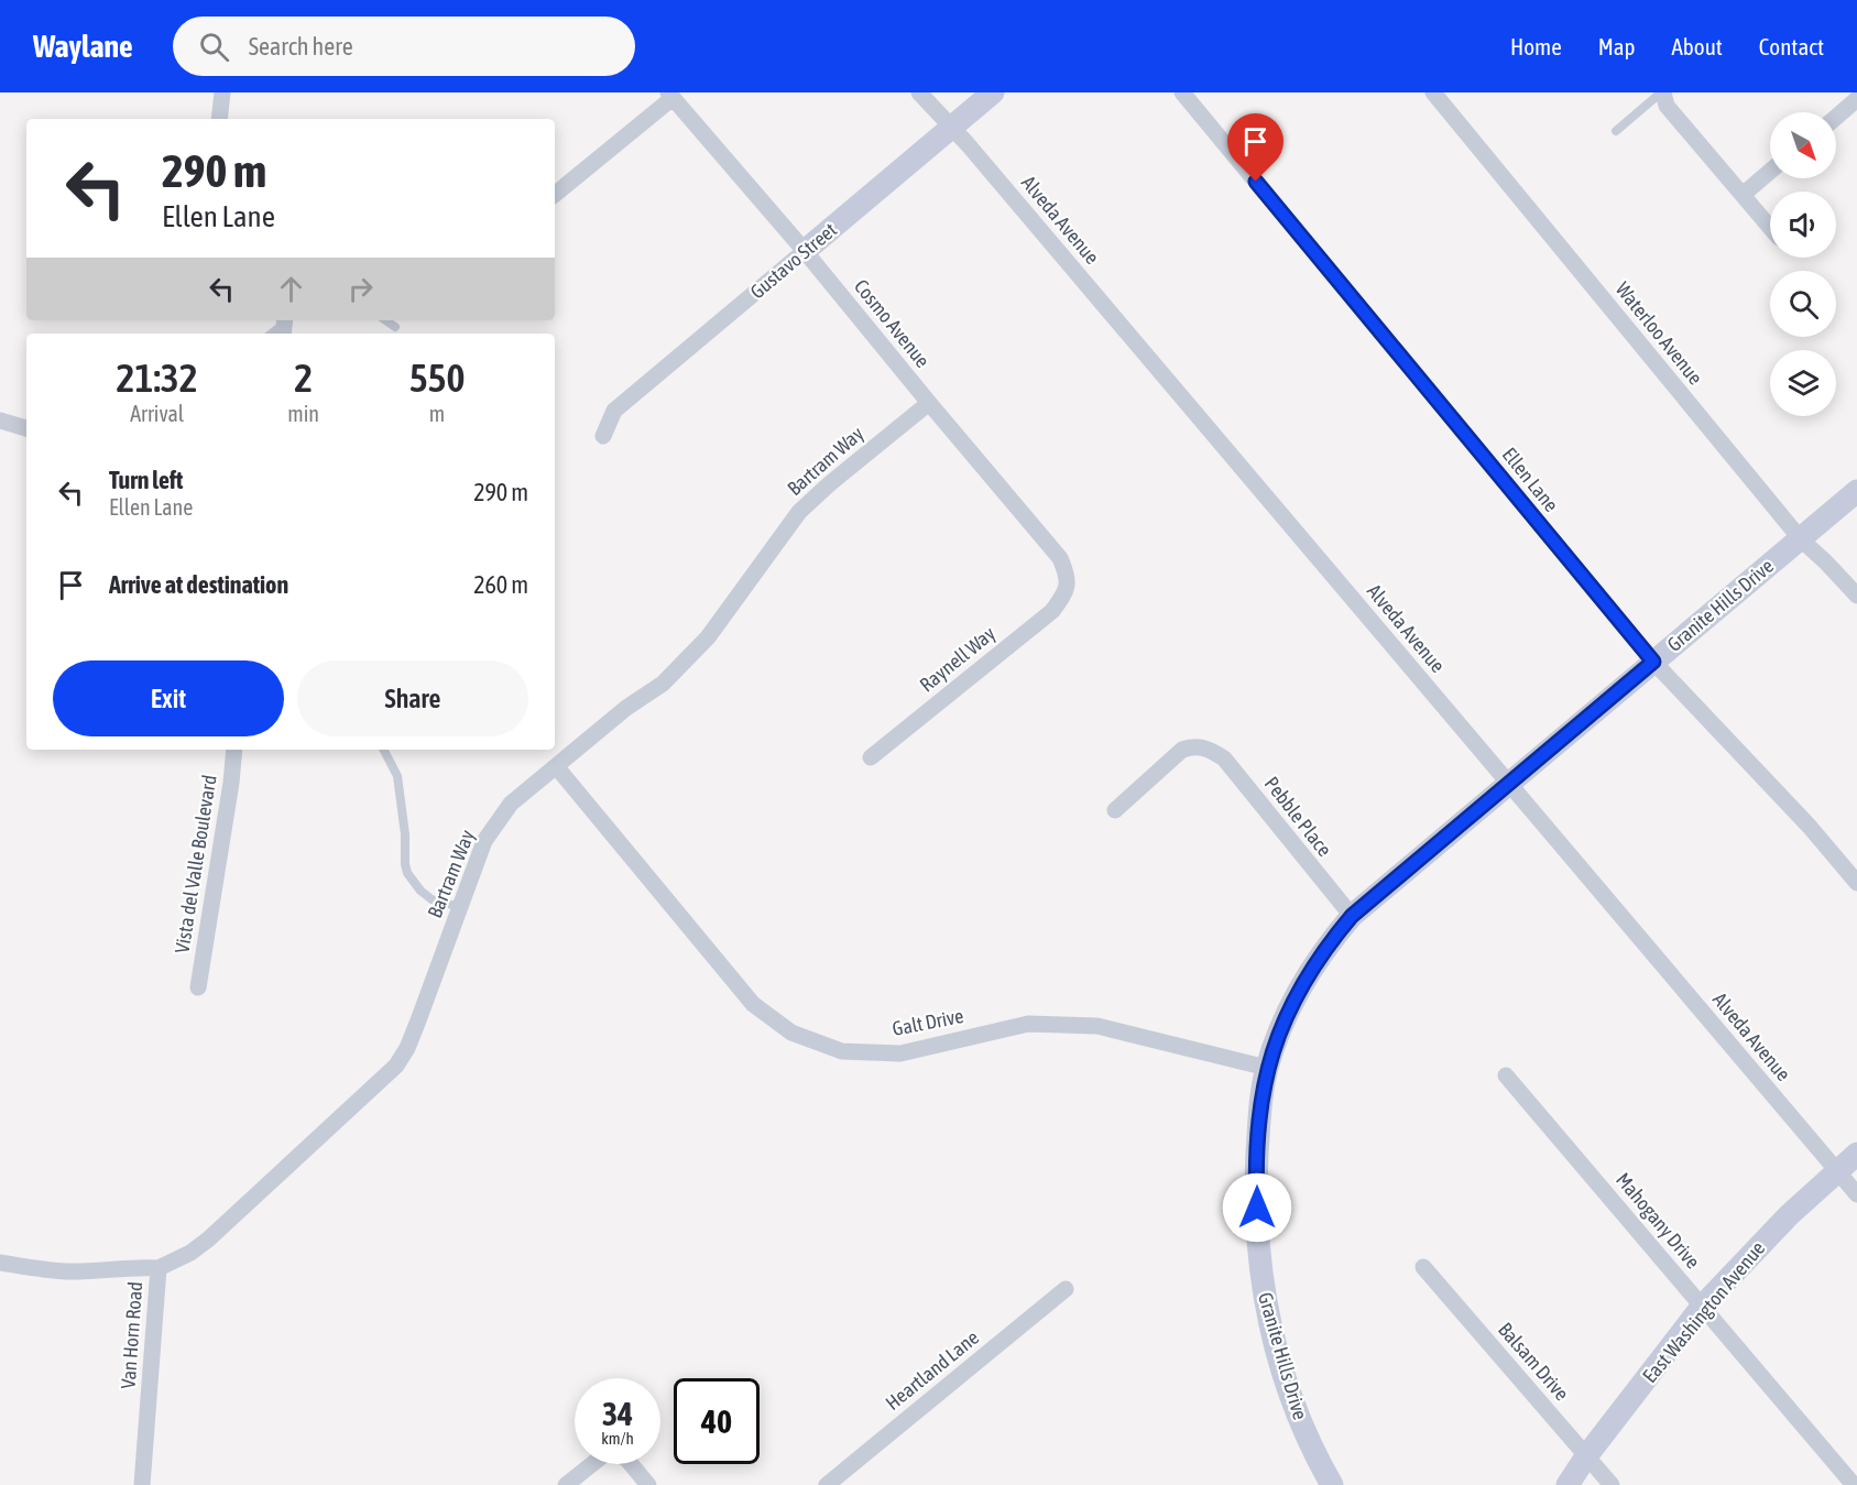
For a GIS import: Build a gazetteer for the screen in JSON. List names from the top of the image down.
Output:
{
  "streets": {
    "street": [
      "Alveda Avenue",
      "Gustavo Street",
      "Cosmo Avenue",
      "Waterloo Avenue",
      "Bartram Way",
      "Ellen Lane",
      "Granite Hills Drive",
      "Raynell Way",
      "Pebble Place",
      "Vista del Valle Boulevard",
      "Galt Drive",
      "Mahogany Drive",
      "East Washington Avenue",
      "Van Horn Road",
      "Balsam Drive",
      "Heartland Lane"
    ]
  },
  "crossings": [
    ["Alveda Avenue", "Gustavo Street"],
    ["Alveda Avenue", "Granite Hills Drive"],
    ["Alveda Avenue", "East Washington Avenue"],
    ["Gustavo Street", "Cosmo Avenue"],
    ["Cosmo Avenue", "Bartram Way"],
    ["Cosmo Avenue", "Raynell Way"],
    ["Waterloo Avenue", "Granite Hills Drive"],
    ["Bartram Way", "Galt Drive"],
    ["Bartram Way", "Van Horn Road"],
    ["Ellen Lane", "Granite Hills Drive"],
    ["Granite Hills Drive", "Pebble Place"],
    ["Granite Hills Drive", "Galt Drive"],
    ["Mahogany Drive", "East Washington Avenue"],
    ["East Washington Avenue", "Balsam Drive"]
  ],
  "north": "bottom right",
  "page": {
    "header": "Waylane",
    "search": "Search here",
    "nav": [
      "Home",
      "Map",
      "About",
      "Contact"
    ],
    "turn": ["290 m", "Ellen Lane"],
    "eta": [
      "21:32",
      "Arrival",
      "2",
      "min",
      "550",
      "m"
    ],
    "list": [
      {
        "name": "Turn left",
        "note": "Ellen Lane",
        "value": "290 m"
      },
      {
        "name": "Arrive at destination",
        "value": "260 m"
      }
    ],
    "buttons": ["Exit", "Share"],
    "speed": "34 km/h",
    "limit": "40"
  }
}
